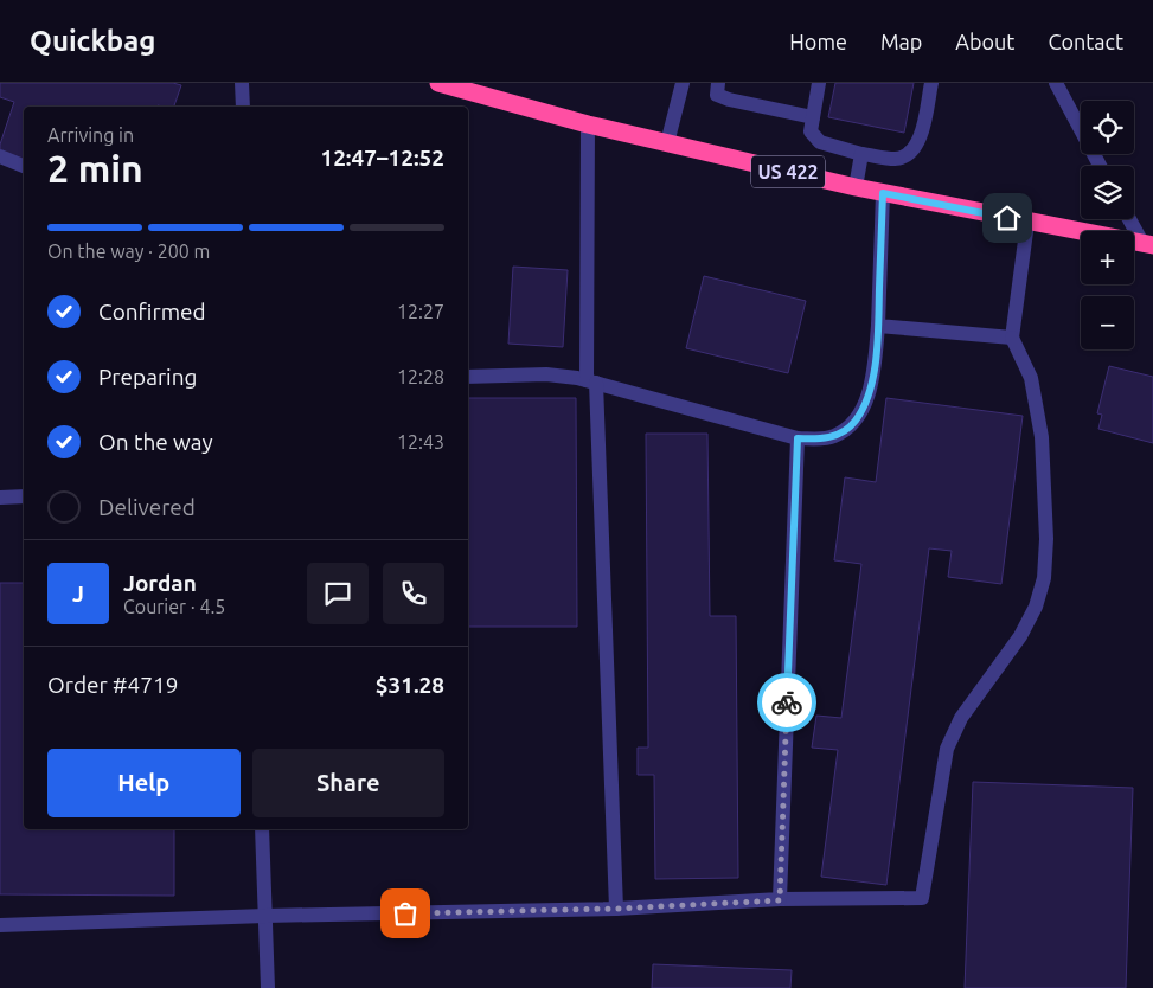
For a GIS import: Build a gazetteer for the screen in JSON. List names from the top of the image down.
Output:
{
  "streets": {
    "highway": ["US 422"]
  },
  "page": {
    "header": "Quickbag",
    "nav": [
      "Home",
      "Map",
      "About",
      "Contact"
    ],
    "map_buttons": ["+", "−"],
    "heading": ["2 min", "Arriving in", "12:47–12:52"],
    "panel": [
      "Jordan",
      "Courier · 4.5",
      "Order #4719",
      "$31.28"
    ],
    "bar": "On the way · 200 m",
    "list": [
      ["Confirmed", "12:27"],
      ["Preparing", "12:28"],
      ["On the way", "12:43"],
      "Delivered"
    ],
    "round": "J",
    "buttons": ["Help", "Share"]
  }
}
